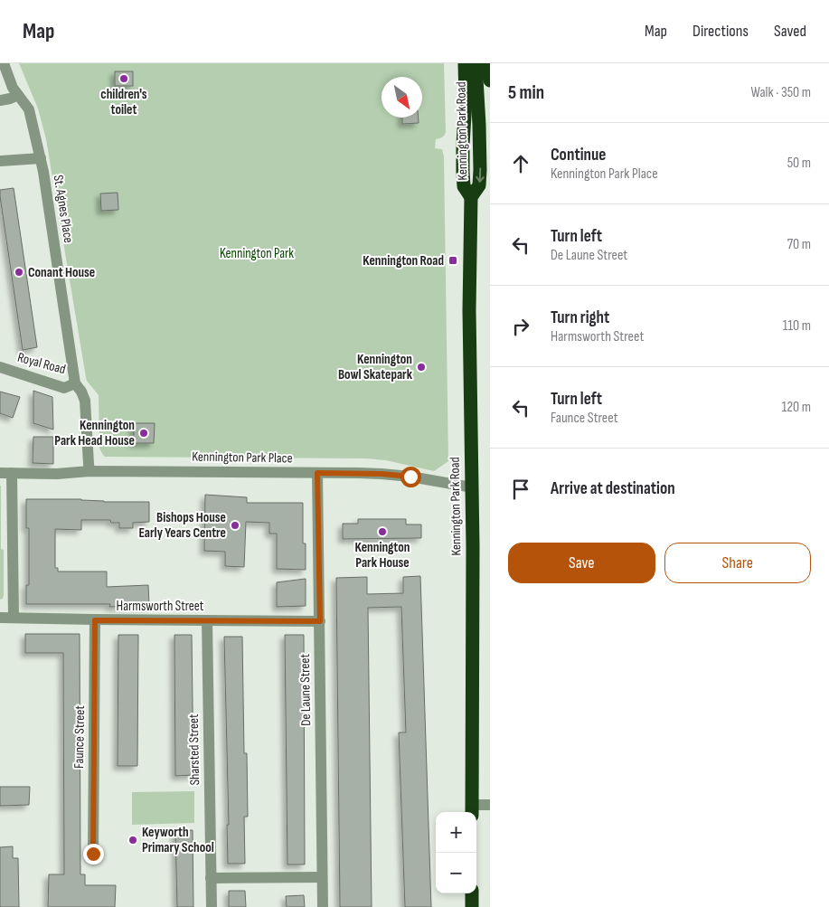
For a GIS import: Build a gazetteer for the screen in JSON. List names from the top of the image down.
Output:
{
  "streets": {
    "highway": ["Kennington Park Road"],
    "street": [
      "St. Agnes Place",
      "Royal Road",
      "Kennington Park Place",
      "Harmsworth Street",
      "De Laune Street",
      "Faunce Street",
      "Sharsted Street"
    ]
  },
  "crossings": [
    ["Kennington Park Road", "Kennington Park Place"],
    ["St. Agnes Place", "Royal Road"],
    ["St. Agnes Place", "Kennington Park Place"],
    ["Kennington Park Place", "De Laune Street"],
    ["Harmsworth Street", "De Laune Street"],
    ["Harmsworth Street", "Faunce Street"],
    ["Harmsworth Street", "Sharsted Street"]
  ],
  "parks": ["Kennington Park"],
  "places": {
    "other": [
      "children's toilet",
      "Conant House",
      "Kennington Bowl Skatepark",
      "Kennington Park Head House",
      "Bishops House Early Years Centre",
      "Kennington Park House",
      "Keyworth Primary School"
    ],
    "transit": ["Kennington Road"]
  },
  "north": "bottom right",
  "page": {
    "header": "Map",
    "nav": ["Map", "Directions", "Saved"],
    "heading": ["5 min", "Walk · 350 m"],
    "list": [
      ["Continue", "Kennington Park Place", "50 m"],
      ["Turn left", "De Laune Street", "70 m"],
      ["Turn right", "Harmsworth Street", "110 m"],
      ["Turn left", "Faunce Street", "120 m"],
      "Arrive at destination"
    ],
    "buttons": ["Save", "Share"],
    "map_buttons": ["+", "−"]
  }
}
